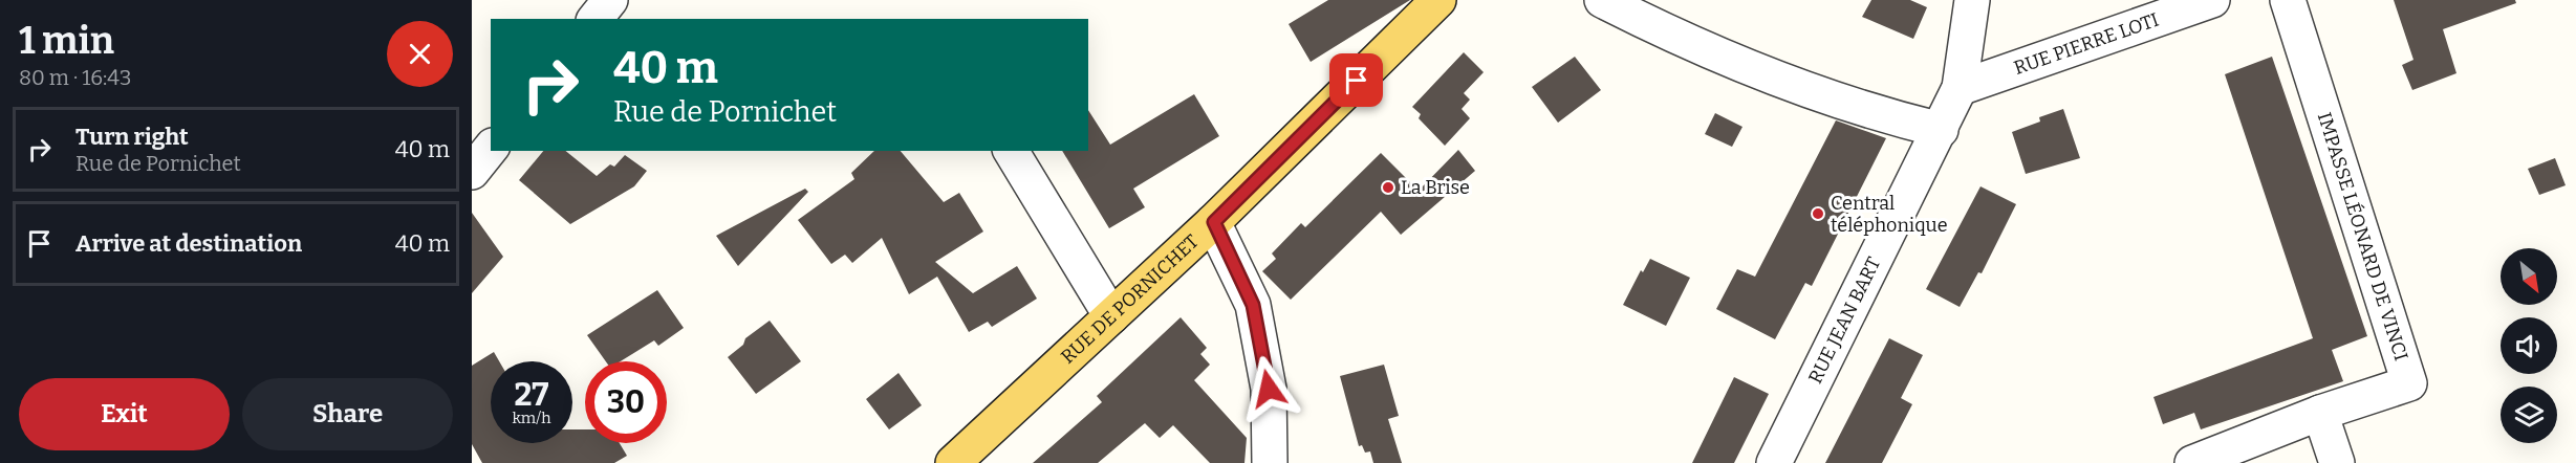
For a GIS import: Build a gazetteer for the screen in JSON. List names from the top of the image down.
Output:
{
  "streets": {
    "main road": ["RUE DE PORNICHET"],
    "street": ["RUE PIERRE LOTI", "IMPASSE LÉONARD DE VINCI", "RUE JEAN BART"]
  },
  "crossings": [
    ["RUE PIERRE LOTI", "RUE JEAN BART"]
  ],
  "places": ["La Brise", "Central téléphonique"],
  "north": "bottom right",
  "page": {
    "heading": ["1 min", "80 m · 16:43"],
    "turn": ["40 m", "Rue de Pornichet"],
    "list": [
      {
        "name": "Turn right",
        "note": "Rue de Pornichet",
        "value": "40 m"
      },
      {
        "name": "Arrive at destination",
        "value": "40 m"
      }
    ],
    "speed": "27 km/h",
    "limit": "30",
    "buttons": ["Exit", "Share"]
  }
}
